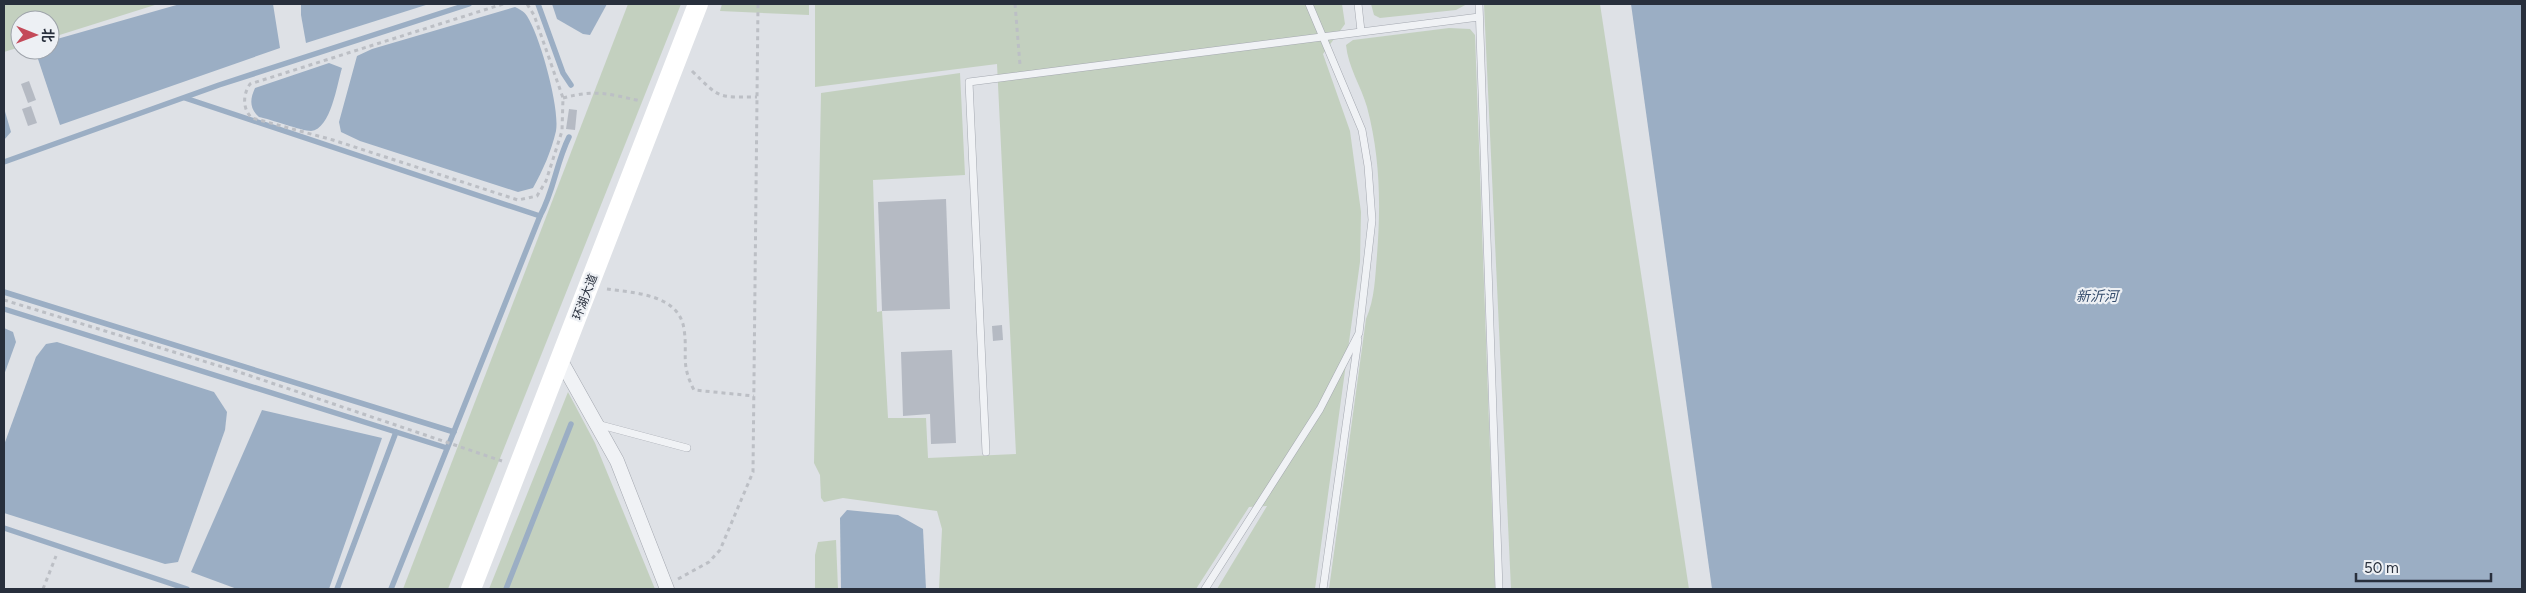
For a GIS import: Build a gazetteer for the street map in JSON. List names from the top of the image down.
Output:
{
  "streets": {
    "main road": ["环湖大道"]
  },
  "water": ["新沂河"],
  "scale_bar": "50 m",
  "north": "right"
}
